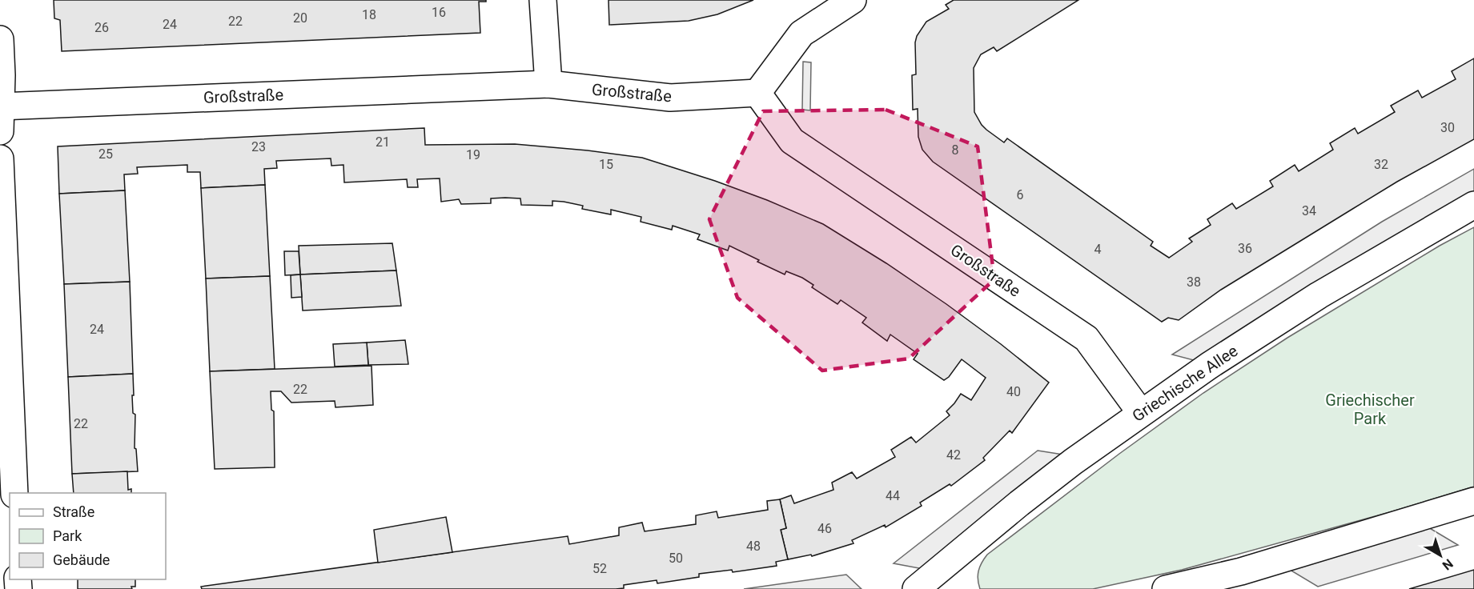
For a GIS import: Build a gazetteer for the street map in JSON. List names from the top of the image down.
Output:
{
  "streets": {
    "street": ["Großstraße", "Griechische Allee"]
  },
  "crossings": [
    ["Großstraße", "Griechische Allee"]
  ],
  "parks": ["Griechischer Park"],
  "house_numbers": [
    "16",
    "18",
    "20",
    "22",
    "24",
    "26",
    "30",
    "21",
    "23",
    "8",
    "25",
    "19",
    "15",
    "32",
    "6",
    "34",
    "36",
    "4",
    "38",
    "24",
    "22",
    "40",
    "22",
    "42",
    "44",
    "46",
    "48",
    "50",
    "52"
  ],
  "legend": ["Straße", "Park", "Gebäude"],
  "north": "bottom right"
}
